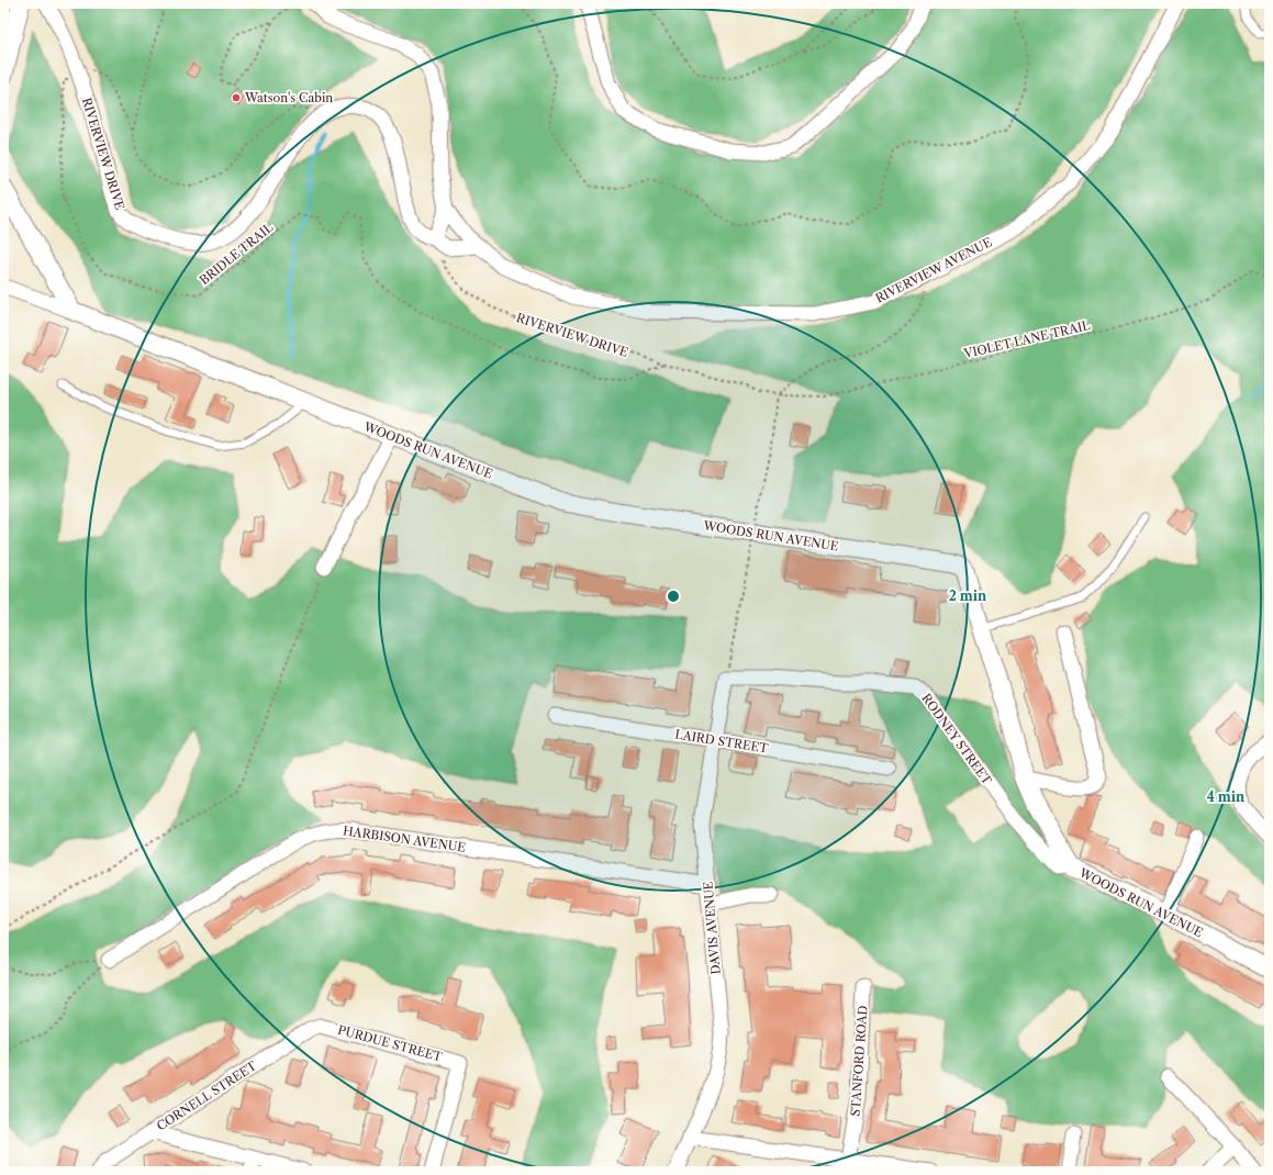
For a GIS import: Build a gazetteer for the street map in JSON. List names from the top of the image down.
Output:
{
  "streets": {
    "street": [
      "RIVERVIEW DRIVE",
      "RIVERVIEW AVENUE",
      "WOODS RUN AVENUE",
      "RODNEY STREET",
      "LAIRD STREET",
      "HARBISON AVENUE",
      "DAVIS AVENUE",
      "PURDUE STREET",
      "STANFORD ROAD",
      "CORNELL STREET"
    ],
    "path": ["BRIDLE TRAIL", "VIOLET LANE TRAIL"]
  },
  "crossings": [
    ["RIVERVIEW DRIVE", "BRIDLE TRAIL"],
    ["RIVERVIEW DRIVE", "VIOLET LANE TRAIL"],
    ["WOODS RUN AVENUE", "RODNEY STREET"],
    ["RODNEY STREET", "DAVIS AVENUE"],
    ["LAIRD STREET", "DAVIS AVENUE"],
    ["HARBISON AVENUE", "DAVIS AVENUE"],
    ["PURDUE STREET", "CORNELL STREET"]
  ],
  "places": ["Watson's Cabin"],
  "rings": ["2 min", "4 min"]
}
